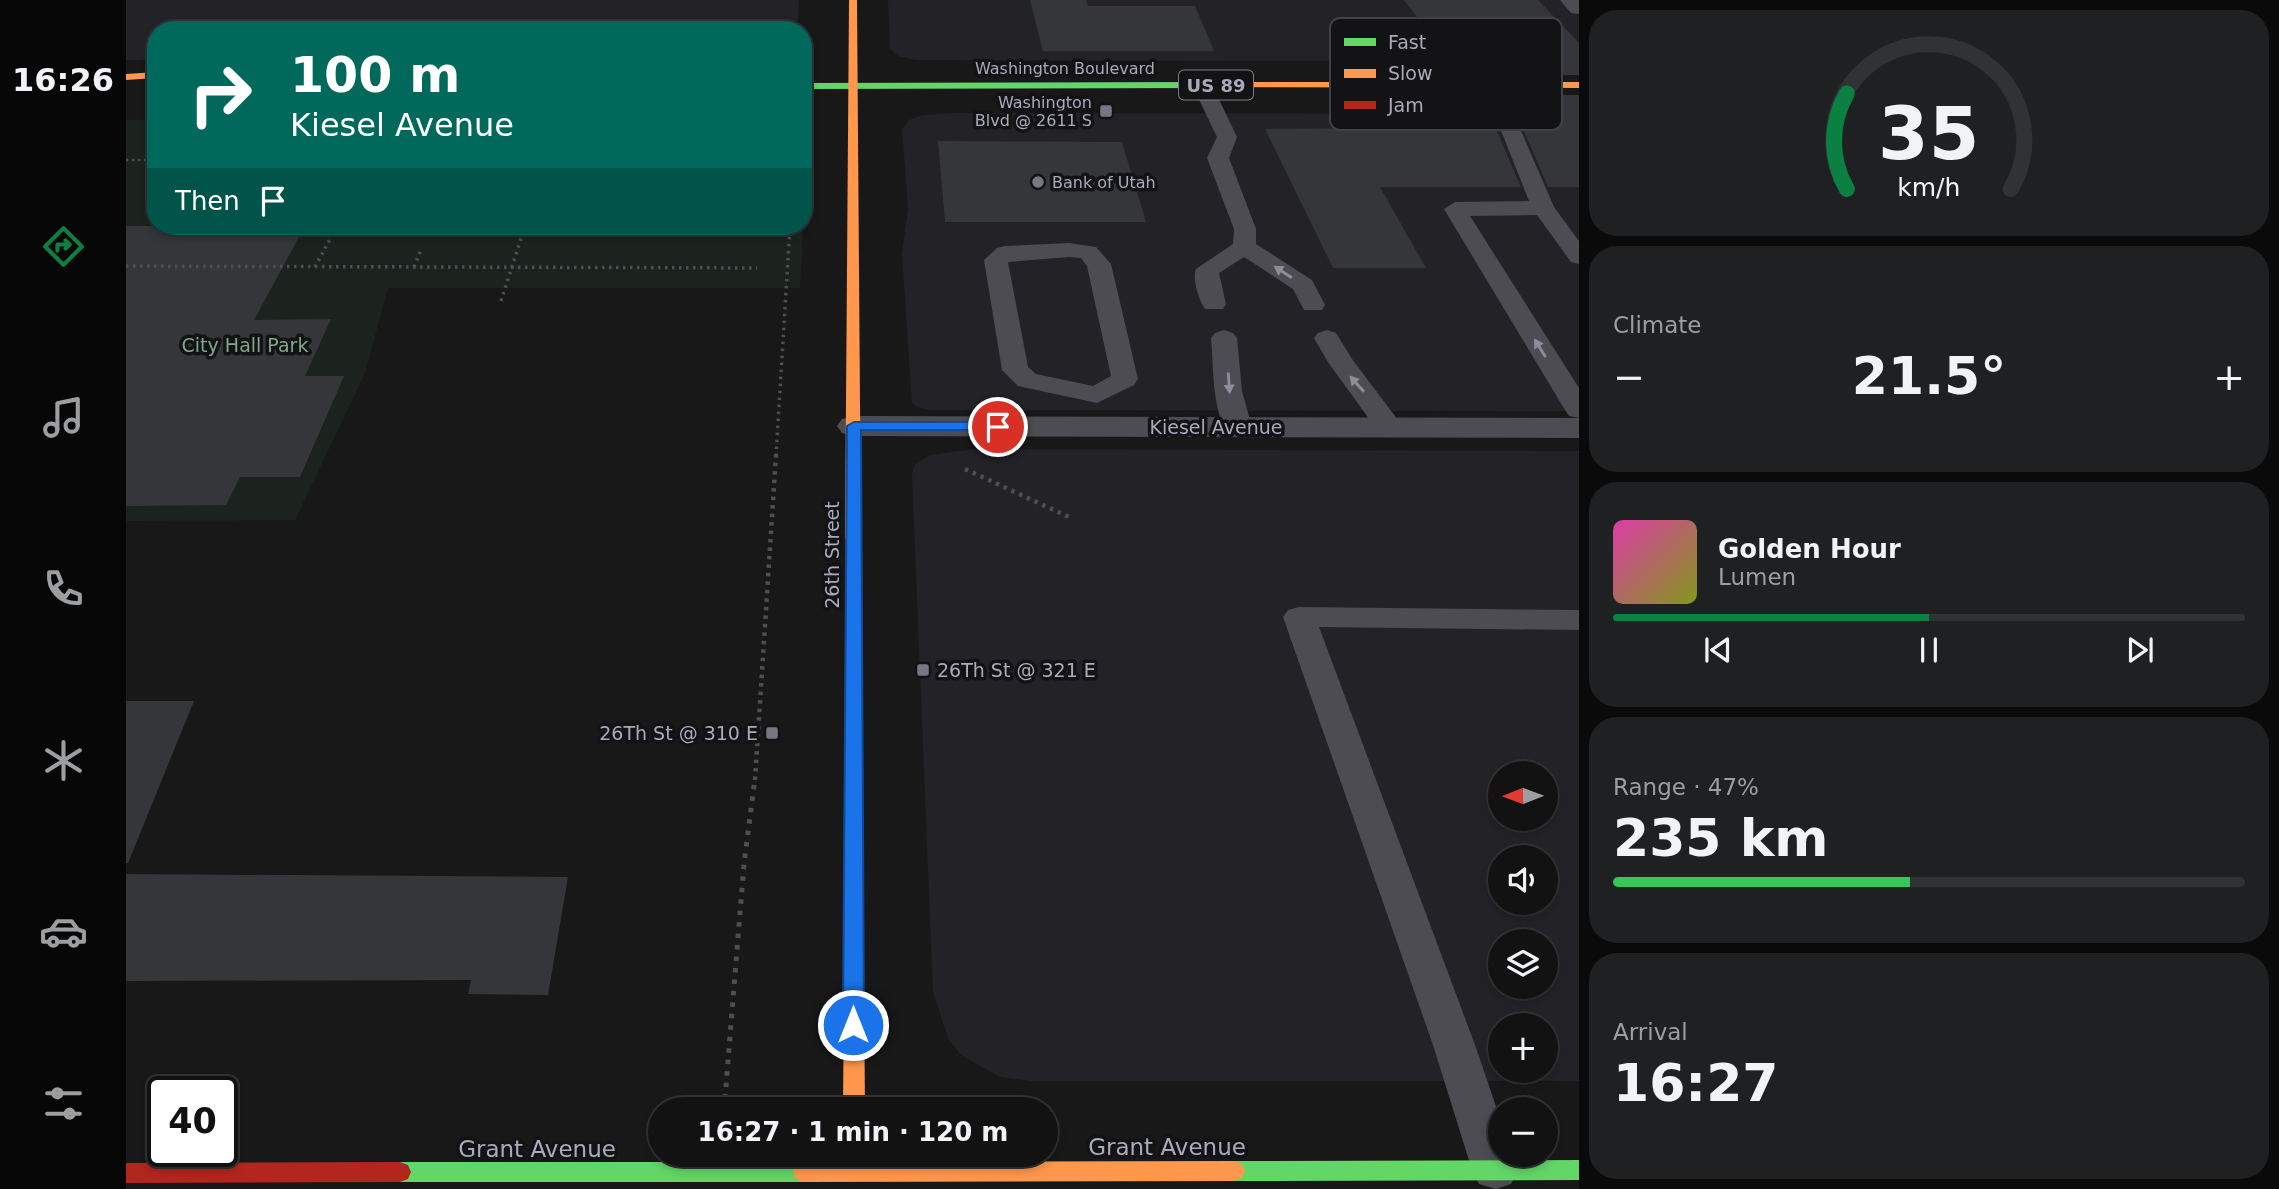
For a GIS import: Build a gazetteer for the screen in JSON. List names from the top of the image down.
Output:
{
  "streets": {
    "street": [
      "Washington Boulevard",
      "US 89",
      "Kiesel Avenue",
      "26th Street",
      "Grant Avenue"
    ]
  },
  "crossings": [
    ["Washington Boulevard", "26th Street"],
    ["Kiesel Avenue", "26th Street"]
  ],
  "parks": ["City Hall Park"],
  "places": {
    "transit": ["Washington Blvd @ 2611 S", "26Th St @ 321 E", "26Th St @ 310 E"],
    "other": ["Bank of Utah"]
  },
  "legend": ["Fast", "Slow", "Jam"],
  "north": "left",
  "page": {
    "tabs": "16:26",
    "turn": ["100 m", "Kiesel Avenue"],
    "then": "Then",
    "tile": [
      "Climate",
      ["Range · 47%", "235 km"],
      ["Arrival", "16:27"]
    ],
    "heat": ["−", "21.5°", "+"],
    "song": ["Golden Hour", "Lumen"],
    "map_buttons": ["+", "−"],
    "limit": "40",
    "trip": "16:27 · 1 min · 120 m",
    "gauge": ["35", "km/h"]
  }
}
